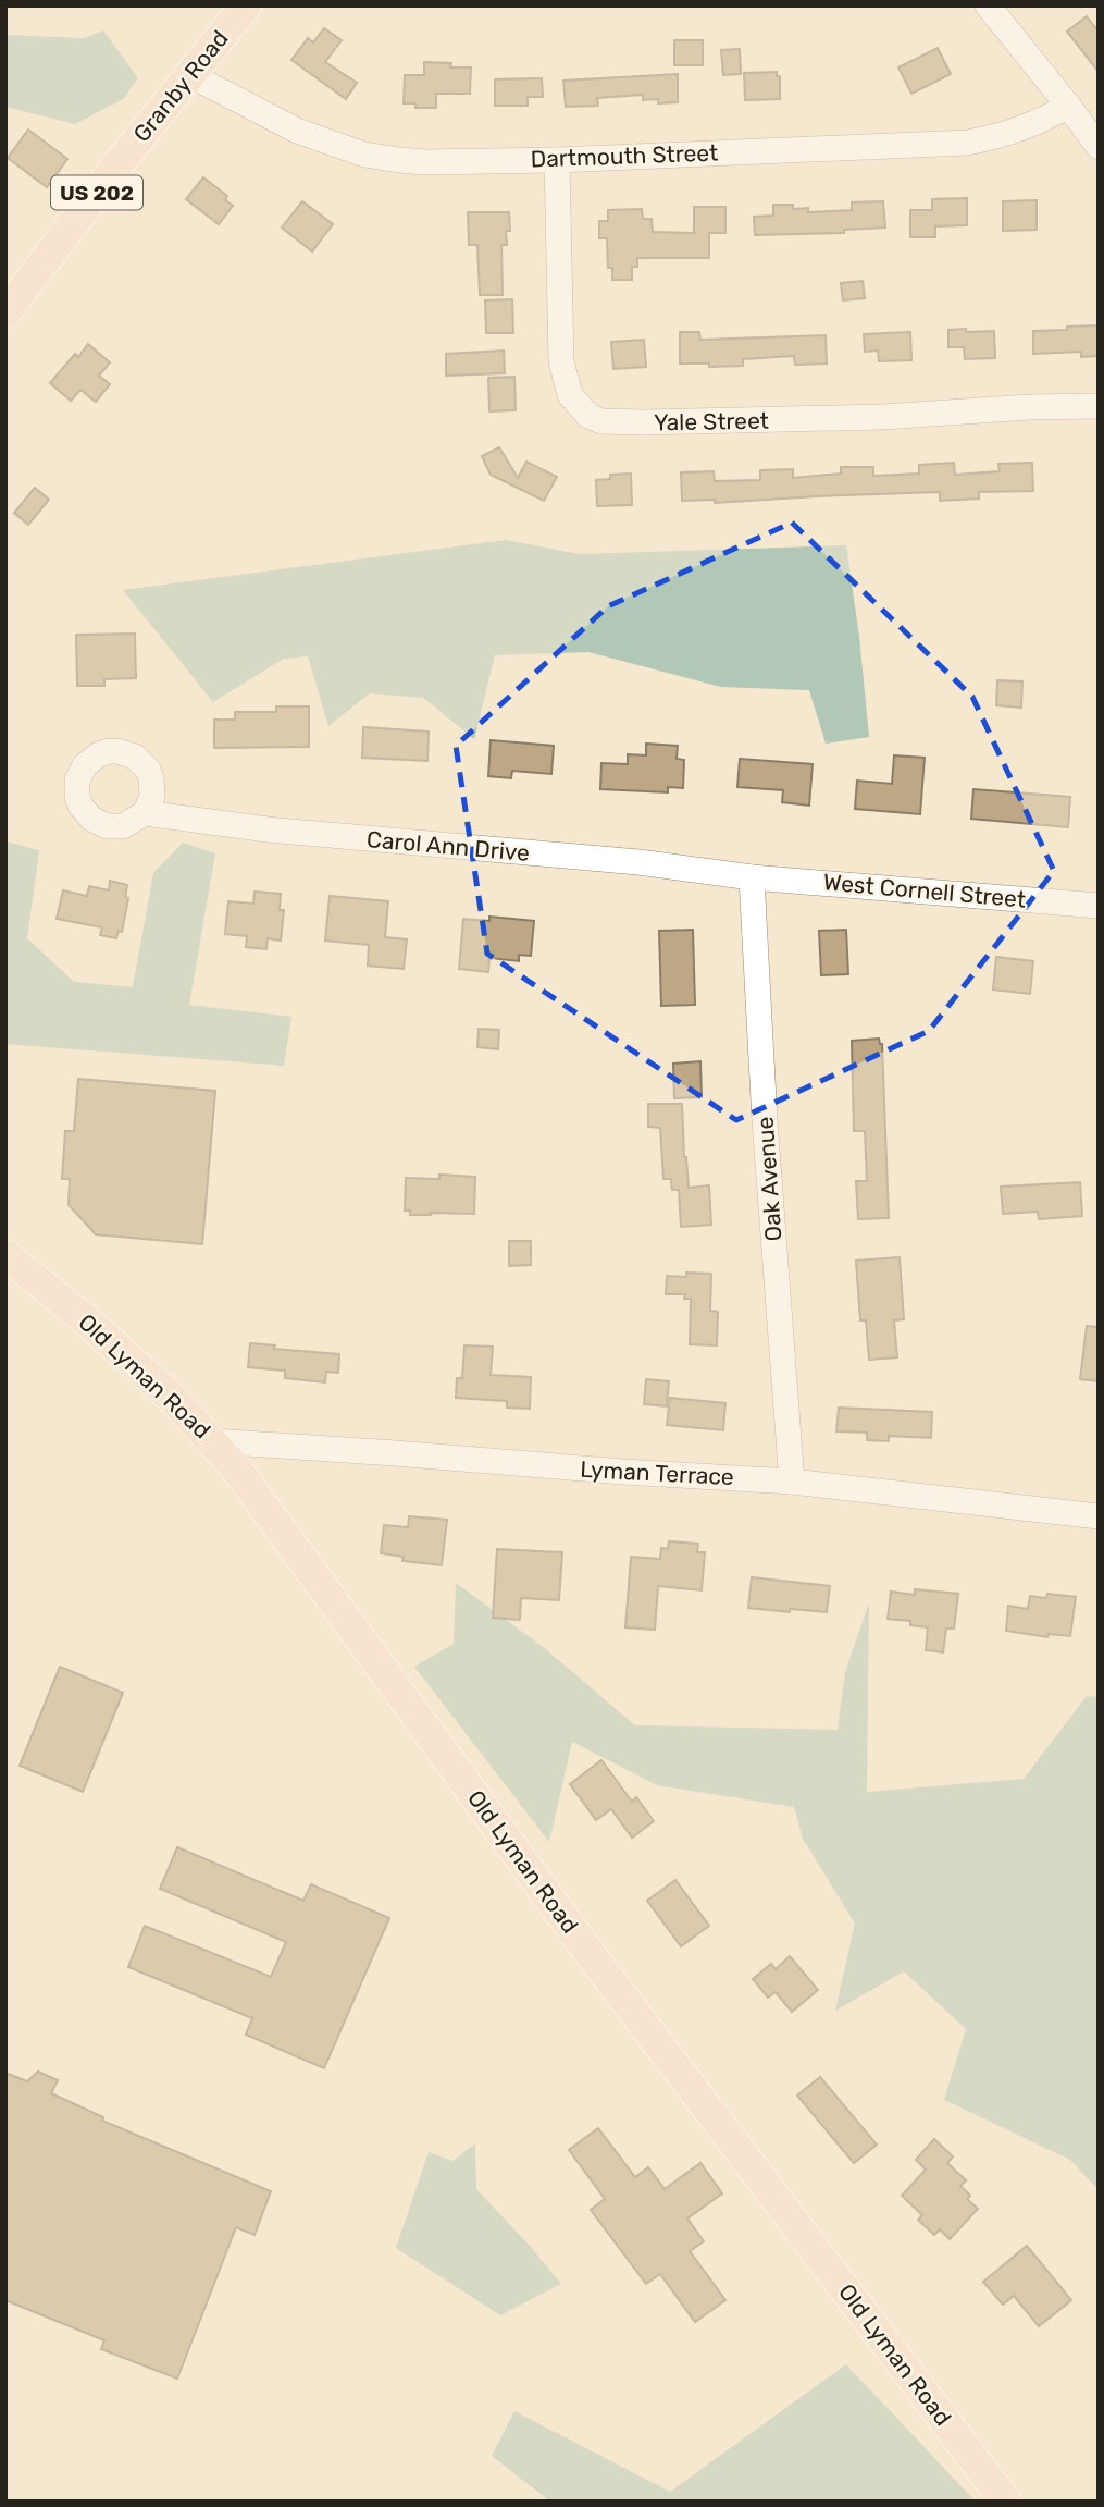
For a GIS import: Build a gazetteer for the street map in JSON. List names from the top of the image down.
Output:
{
  "streets": {
    "main road": ["Granby Road", "US 202", "Old Lyman Road"],
    "street": [
      "Dartmouth Street",
      "Yale Street",
      "Carol Ann Drive",
      "West Cornell Street",
      "Oak Avenue",
      "Lyman Terrace"
    ]
  },
  "crossings": [
    ["Granby Road", "Dartmouth Street"],
    ["Dartmouth Street", "Yale Street"],
    ["Carol Ann Drive", "West Cornell Street"],
    ["Carol Ann Drive", "Oak Avenue"],
    ["West Cornell Street", "Oak Avenue"],
    ["Oak Avenue", "Lyman Terrace"],
    ["Old Lyman Road", "Lyman Terrace"]
  ]
}
